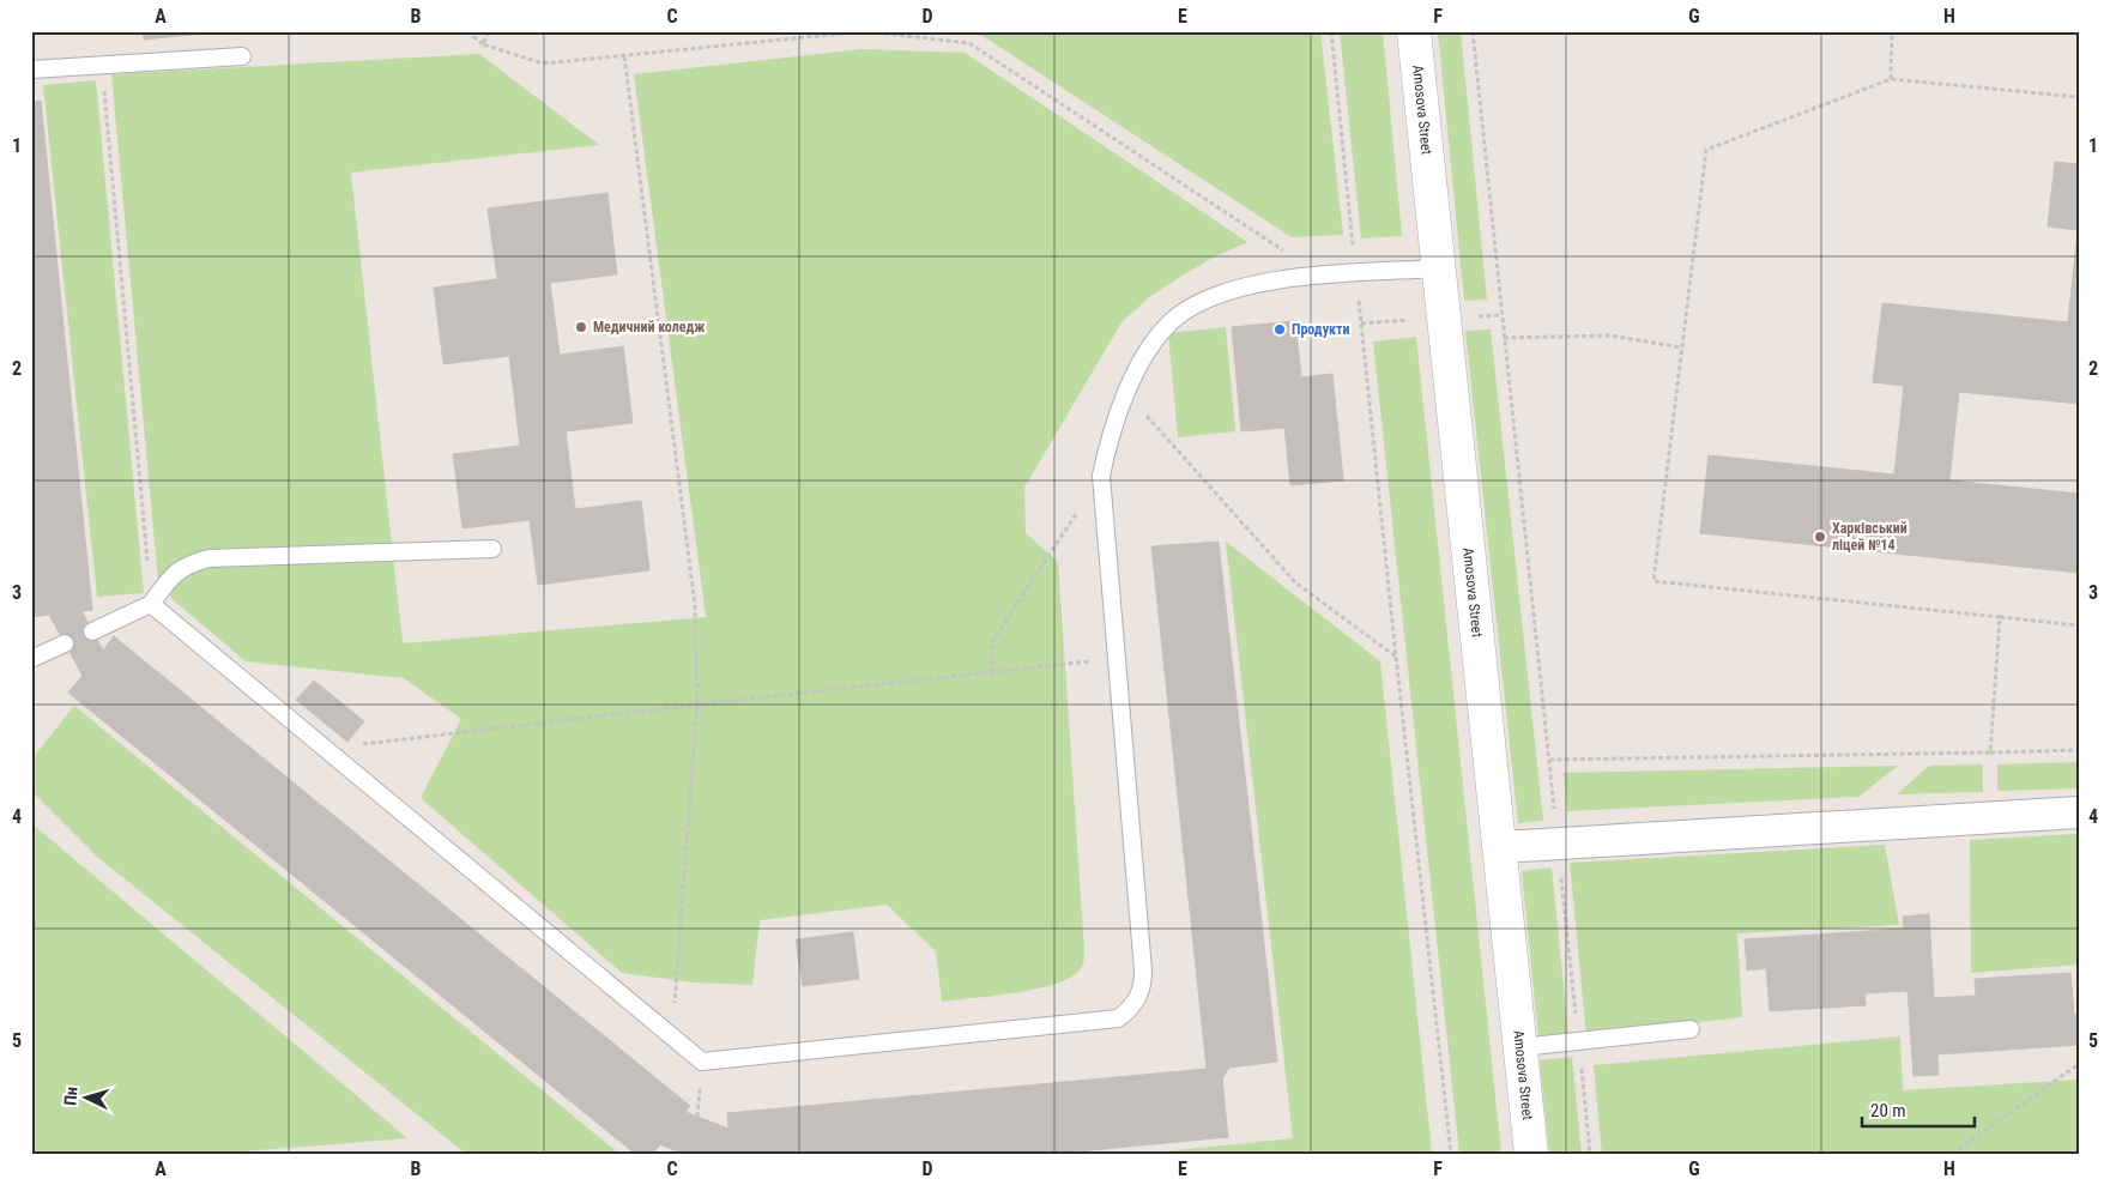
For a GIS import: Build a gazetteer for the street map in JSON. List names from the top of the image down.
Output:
{
  "streets": {
    "street": ["Amosova Street"]
  },
  "places": ["Медичний коледж", "Продукти", "Харківський ліцей №14"],
  "scale_bar": "20 m",
  "north": "left",
  "grid": {
    "columns": [
      "A",
      "B",
      "C",
      "D",
      "E",
      "F",
      "G",
      "H"
    ],
    "rows": [
      "1",
      "2",
      "3",
      "4",
      "5"
    ]
  }
}
